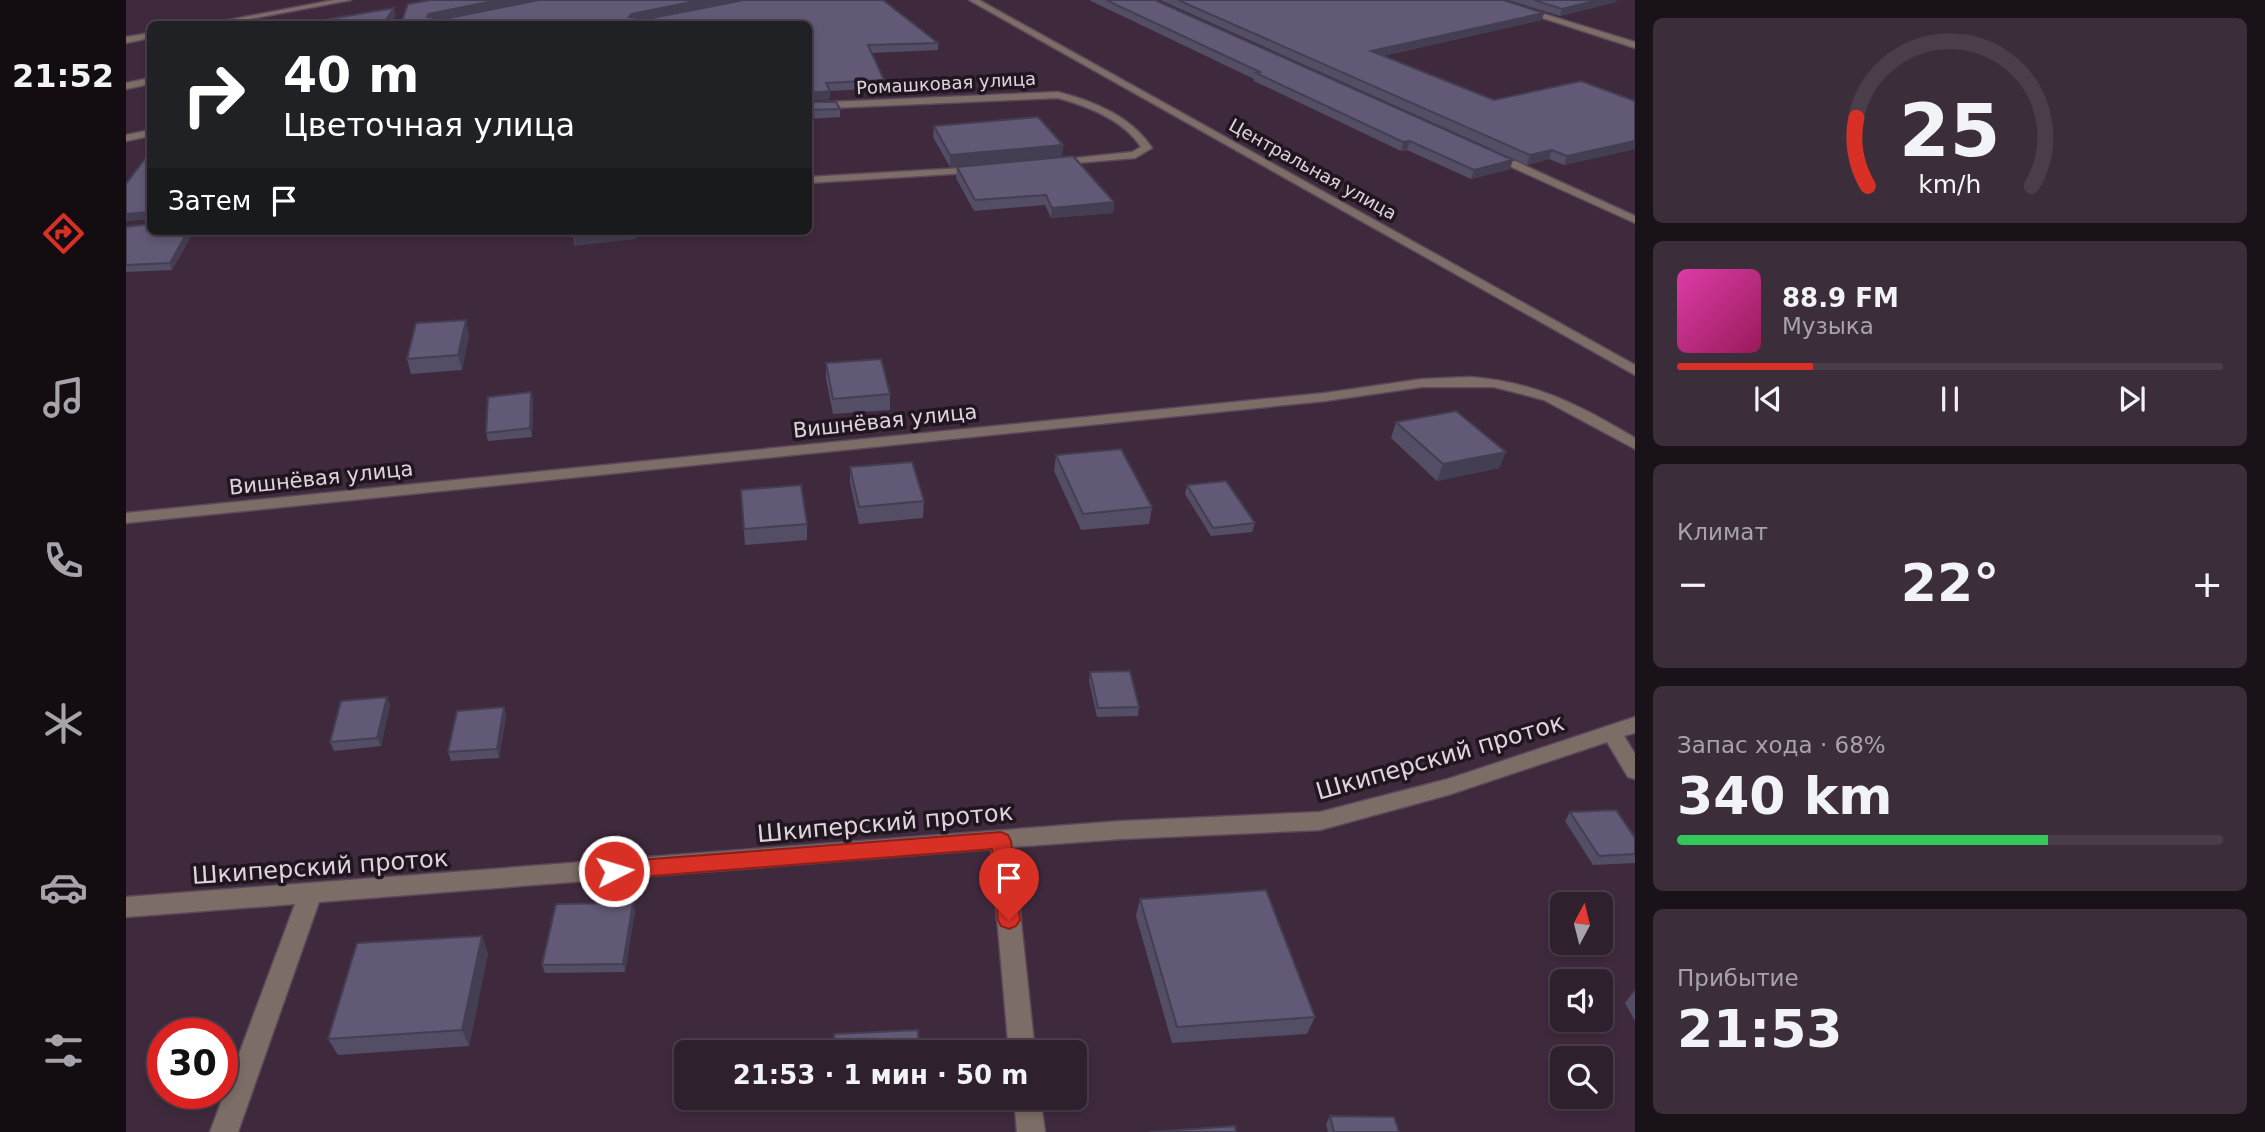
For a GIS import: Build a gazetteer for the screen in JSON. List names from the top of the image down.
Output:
{
  "streets": {
    "street": [
      "Ромашковая улица",
      "Центральная улица",
      "Вишнёвая улица",
      "Шкиперский проток"
    ]
  },
  "north": "top",
  "page": {
    "tabs": "21:52",
    "turn": ["40 m", "Цветочная улица"],
    "then": "Затем",
    "song": ["88.9 FM", "Музыка"],
    "tile": [
      "Климат",
      ["Запас хода · 68%", "340 km"],
      ["Прибытие", "21:53"]
    ],
    "heat": ["−", "22°", "+"],
    "limit": "30",
    "trip": "21:53 · 1 мин · 50 m",
    "gauge": ["25", "km/h"]
  }
}
